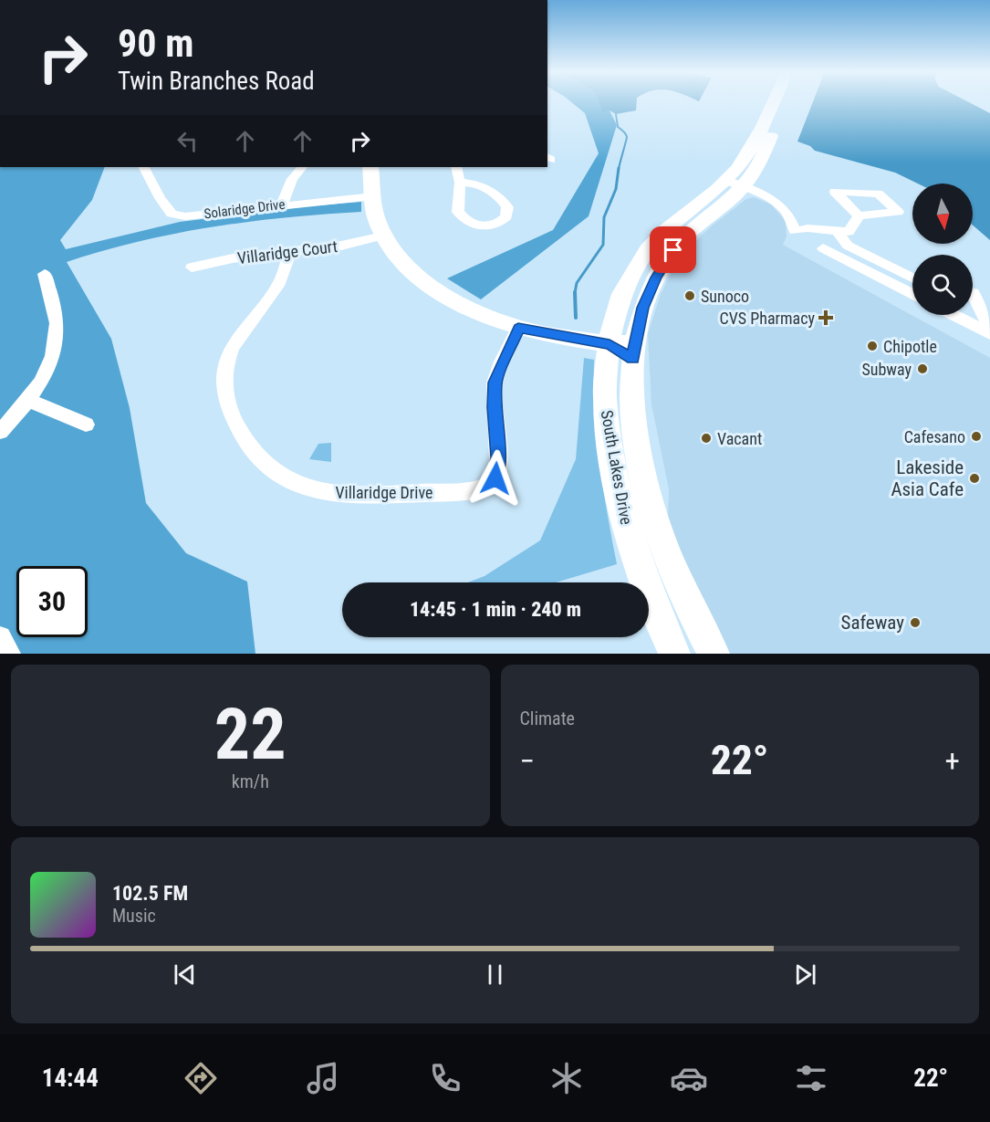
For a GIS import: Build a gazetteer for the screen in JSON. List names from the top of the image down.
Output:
{
  "streets": {
    "main road": ["South Lakes Drive"],
    "street": ["Solaridge Drive", "Villaridge Court", "Villaridge Drive"]
  },
  "crossings": [
    ["Villaridge Court", "Villaridge Drive"]
  ],
  "places": {
    "other": [
      "Sunoco",
      "Chipotle",
      "Subway",
      "Cafesano",
      "Vacant",
      "Lakeside Asia Cafe",
      "Safeway"
    ],
    "health": ["CVS Pharmacy"]
  },
  "north": "bottom",
  "page": {
    "turn": ["90 m", "Twin Branches Road"],
    "limit": "30",
    "trip": "14:45 · 1 min · 240 m",
    "tile": [
      ["22", "km/h"],
      "Climate"
    ],
    "heat": ["−", "22°", "+"],
    "song": ["102.5 FM", "Music"],
    "tabs": ["14:44", "22°"]
  }
}
